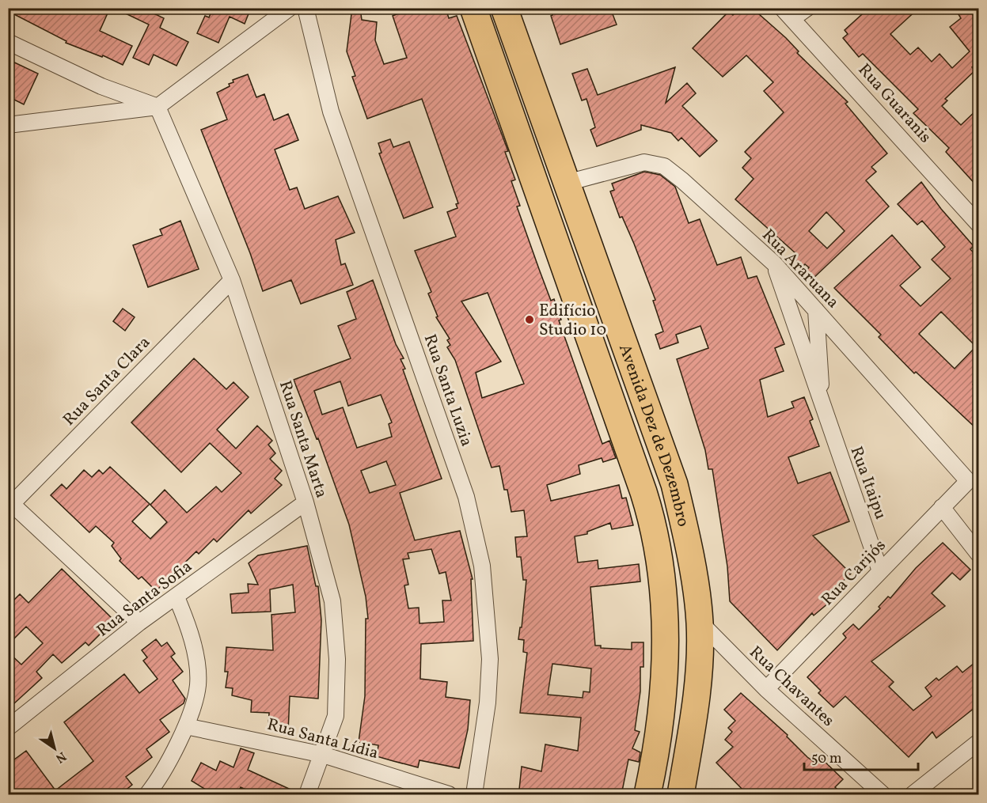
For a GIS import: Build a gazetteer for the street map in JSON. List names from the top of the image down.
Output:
{
  "streets": {
    "highway": ["Avenida Dez de Dezembro"],
    "street": [
      "Rua Guaranis",
      "Rua Araruana",
      "Rua Santa Clara",
      "Rua Santa Luzia",
      "Rua Santa Marta",
      "Rua Itaipu",
      "Rua Carijós",
      "Rua Santa Sofia",
      "Rua Chavantes",
      "Rua Santa Lídia"
    ]
  },
  "crossings": [
    ["Rua Araruana", "Avenida Dez de Dezembro"],
    ["Rua Araruana", "Rua Itaipu"],
    ["Rua Araruana", "Rua Carijós"],
    ["Rua Santa Clara", "Rua Santa Marta"],
    ["Avenida Dez de Dezembro", "Rua Chavantes"],
    ["Rua Santa Marta", "Rua Santa Sofia"],
    ["Rua Santa Marta", "Rua Santa Lídia"],
    ["Rua Itaipu", "Rua Carijós"],
    ["Rua Carijós", "Rua Chavantes"]
  ],
  "places": ["Edifício Studio 10"],
  "scale_bar": "50 m",
  "north": "bottom right"
}
